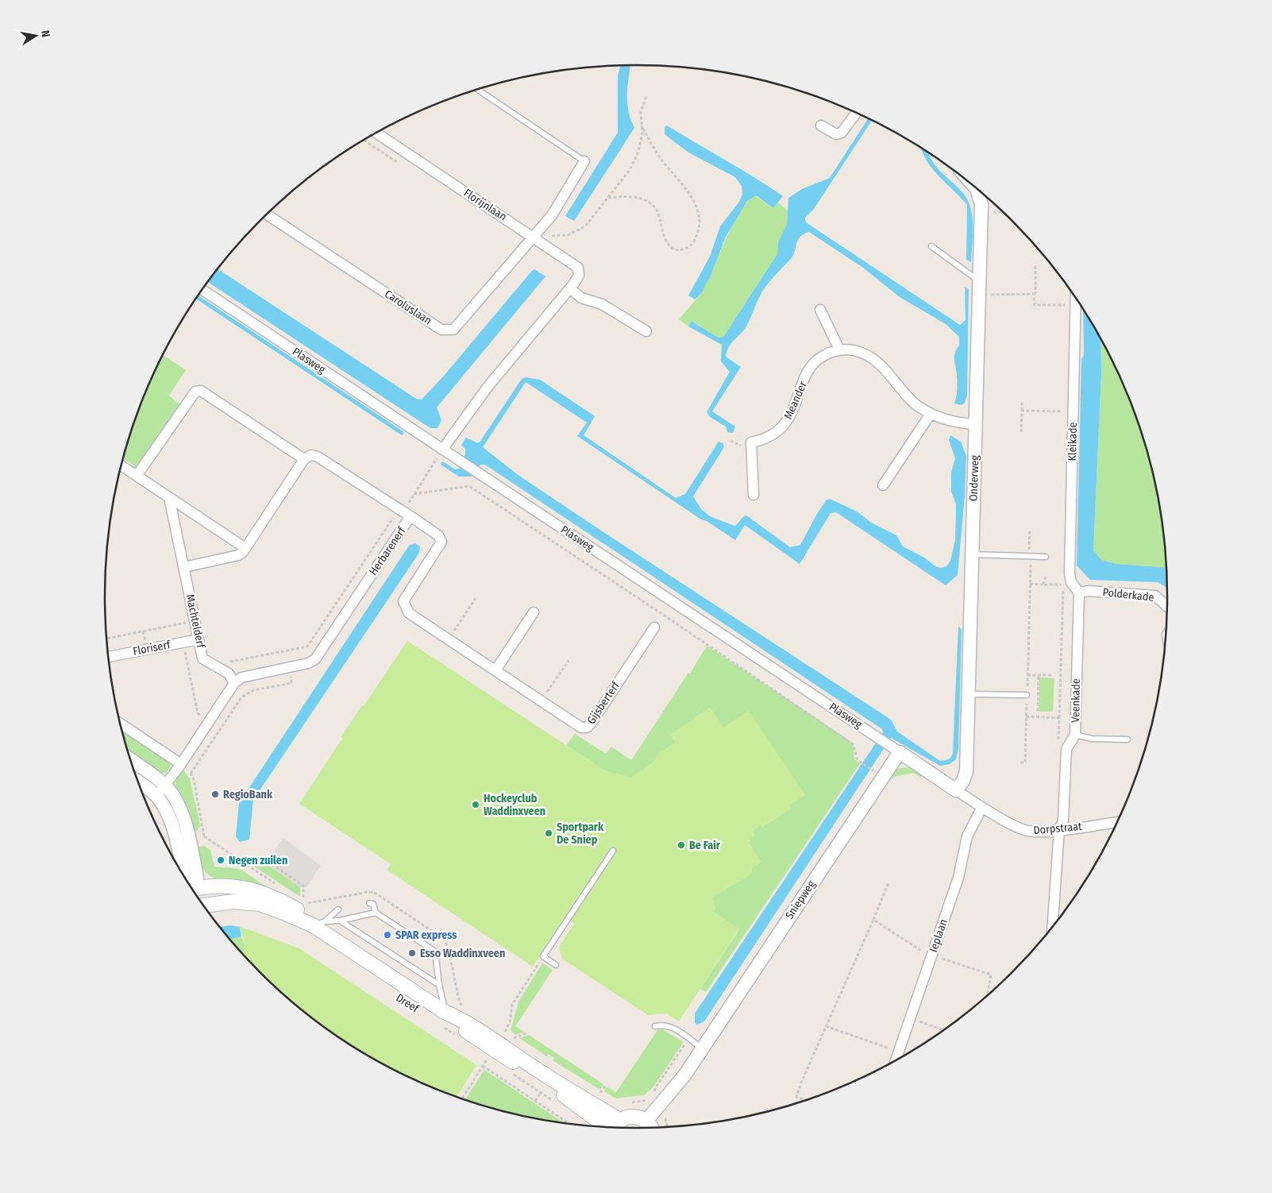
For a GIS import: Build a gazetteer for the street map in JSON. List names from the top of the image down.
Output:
{
  "streets": {
    "main road": ["Dreef"],
    "street": [
      "Florijnlaan",
      "Caroluslaan",
      "Plasweg",
      "Meander",
      "Kleikade",
      "Onderweg",
      "Herbarenerf",
      "Polderkade",
      "Machtelderf",
      "Floriserf",
      "Veenkade",
      "Gijsberterf",
      "Dorpstraat",
      "Sniepweg",
      "Ieplaan"
    ]
  },
  "crossings": [
    ["Florijnlaan", "Caroluslaan"],
    ["Florijnlaan", "Plasweg"],
    ["Plasweg", "Onderweg"],
    ["Plasweg", "Dorpstraat"],
    ["Plasweg", "Sniepweg"],
    ["Meander", "Onderweg"],
    ["Kleikade", "Polderkade"],
    ["Kleikade", "Veenkade"],
    ["Onderweg", "Dorpstraat"],
    ["Herbarenerf", "Machtelderf"],
    ["Herbarenerf", "Gijsberterf"],
    ["Polderkade", "Veenkade"],
    ["Machtelderf", "Floriserf"],
    ["Veenkade", "Dorpstraat"],
    ["Dorpstraat", "Ieplaan"]
  ],
  "places": [
    "RegioBank",
    "Hockeyclub Waddinxveen",
    "Sportpark De Sniep",
    "Be Fair",
    "Negen zuilen",
    "SPAR express",
    "Esso Waddinxveen"
  ],
  "north": "right"
}
